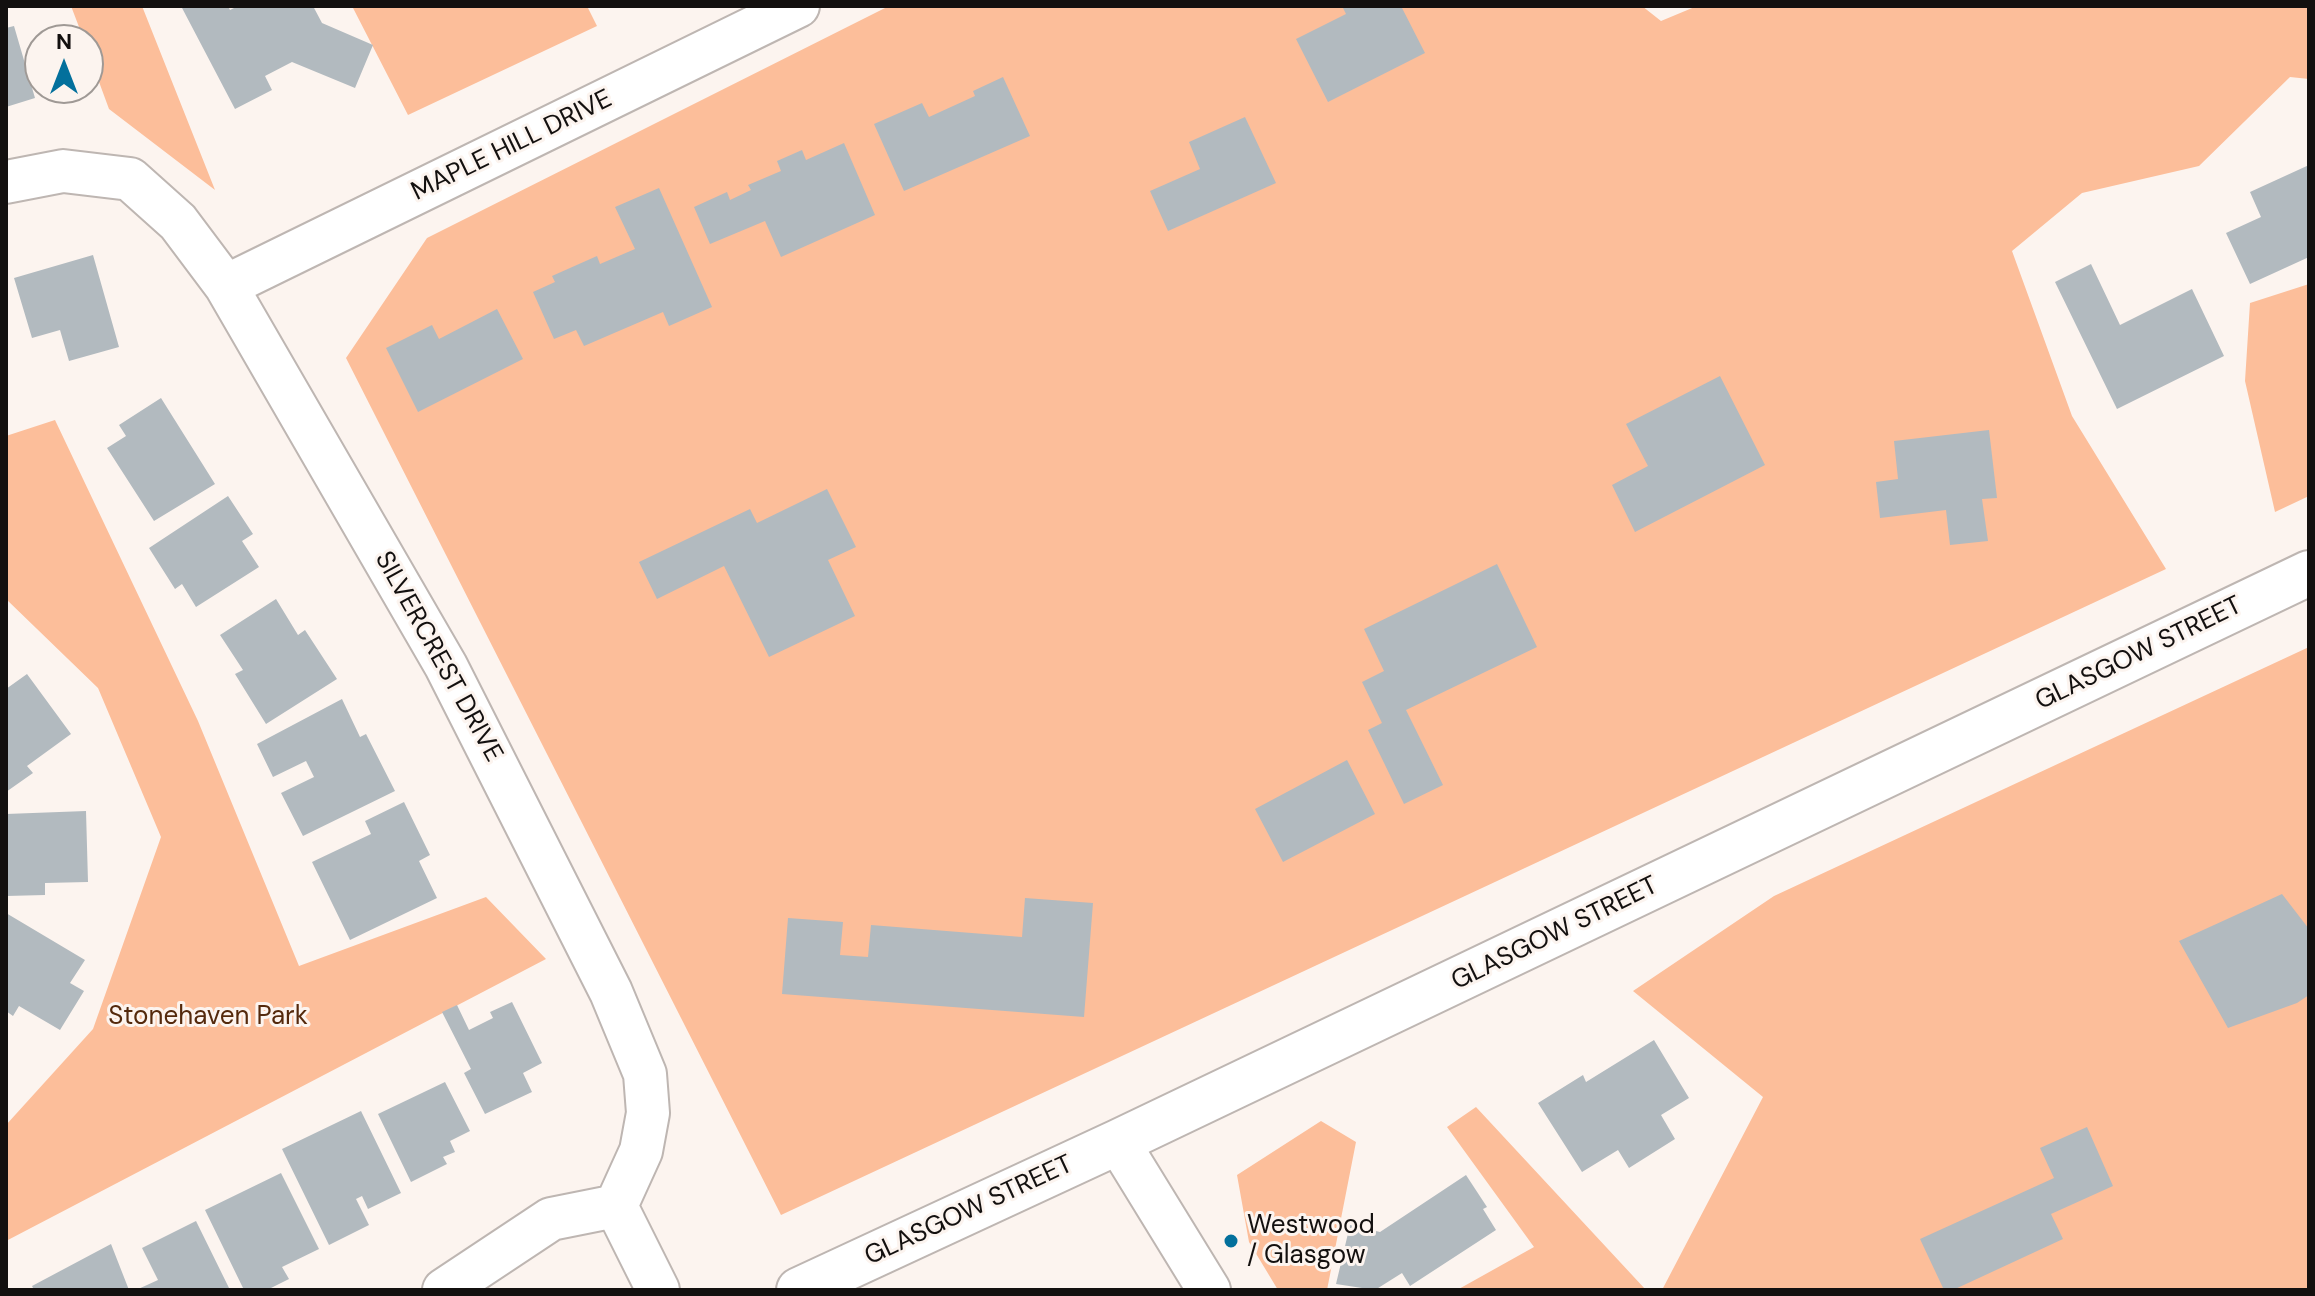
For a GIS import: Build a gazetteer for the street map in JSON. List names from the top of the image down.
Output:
{
  "streets": {
    "street": ["MAPLE HILL DRIVE", "GLASGOW STREET", "SILVERCREST DRIVE"]
  },
  "crossings": [
    ["MAPLE HILL DRIVE", "SILVERCREST DRIVE"]
  ],
  "parks": ["Stonehaven Park"],
  "places": ["Westwood / Glasgow"],
  "north": "top"
}
